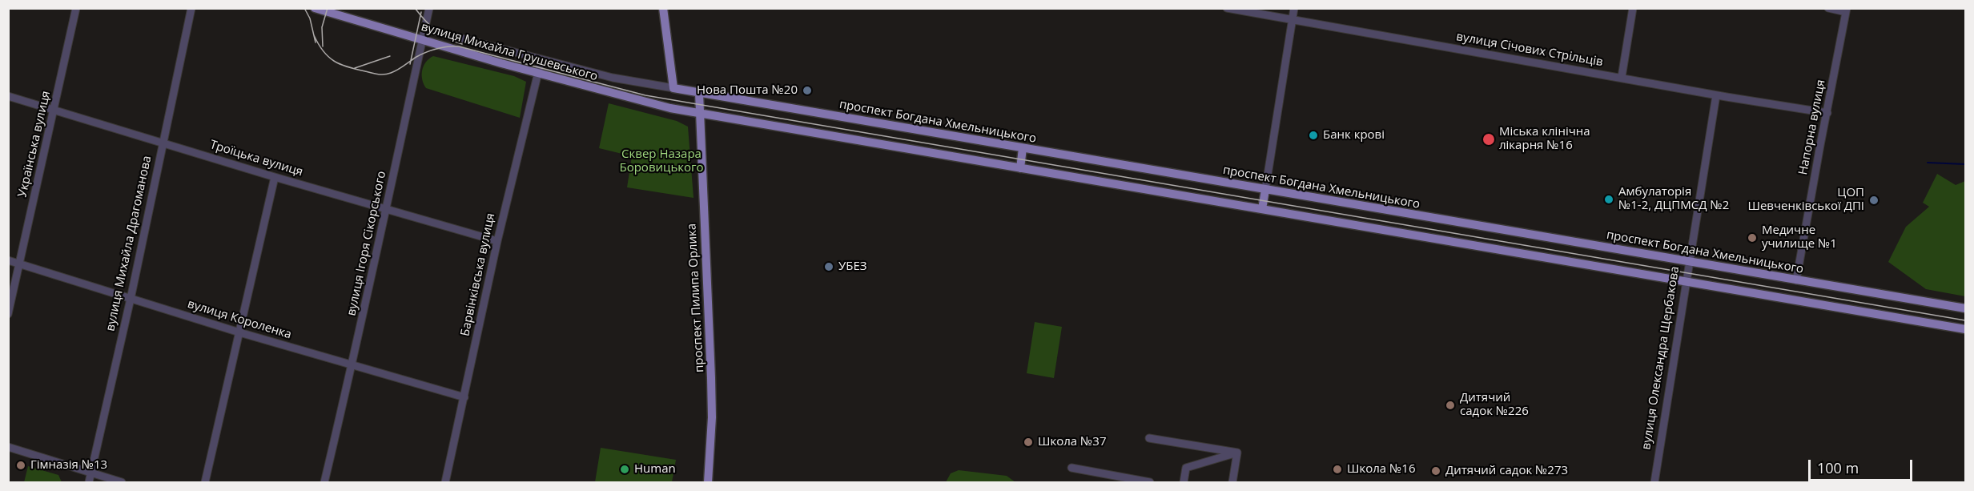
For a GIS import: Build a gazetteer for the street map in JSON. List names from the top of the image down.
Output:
{
  "streets": {
    "main road": ["вулиця Михайла Грушевського", "проспект Богдана Хмельницького", "проспект Пилипа Орлика"],
    "street": [
      "вулиця Січових Стрільців",
      "Напорна вулиця",
      "Українська вулиця",
      "Троїцька вулиця",
      "вулиця Михайла Драгоманова",
      "вулиця Ігоря Сікорського",
      "Барвінківська вулиця",
      "вулиця Короленка",
      "вулиця Олександра Щербакова"
    ]
  },
  "crossings": [
    ["вулиця Січових Стрільців", "Напорна вулиця"],
    ["вулиця Січових Стрільців", "вулиця Олександра Щербакова"],
    ["вулиця Михайла Грушевського", "проспект Богдана Хмельницького"],
    ["вулиця Михайла Грушевського", "вулиця Ігоря Сікорського"],
    ["вулиця Михайла Грушевського", "Барвінківська вулиця"],
    ["вулиця Михайла Грушевського", "проспект Пилипа Орлика"],
    ["проспект Богдана Хмельницького", "Напорна вулиця"],
    ["проспект Богдана Хмельницького", "проспект Пилипа Орлика"],
    ["проспект Богдана Хмельницького", "вулиця Олександра Щербакова"],
    ["Українська вулиця", "Троїцька вулиця"],
    ["Українська вулиця", "вулиця Короленка"],
    ["Троїцька вулиця", "вулиця Михайла Драгоманова"],
    ["Троїцька вулиця", "вулиця Ігоря Сікорського"],
    ["Троїцька вулиця", "Барвінківська вулиця"],
    ["вулиця Михайла Драгоманова", "вулиця Короленка"],
    ["вулиця Ігоря Сікорського", "вулиця Короленка"],
    ["Барвінківська вулиця", "вулиця Короленка"]
  ],
  "parks": ["Сквер Назара Боровицького"],
  "places": [
    "Нова Пошта №20",
    "Банк крові",
    "Міська клінічна лікарня №16",
    "Амбулаторія №1-2, ДЦПМСД №2",
    "ЦОП Шевченківської ДПІ",
    "Медичне училище №1",
    "УБЕЗ",
    "Дитячий садок №226",
    "Школа №37",
    "Гімназія №13",
    "Human",
    "Школа №16",
    "Дитячий садок №273"
  ],
  "scale_bar": "100 m"
}
